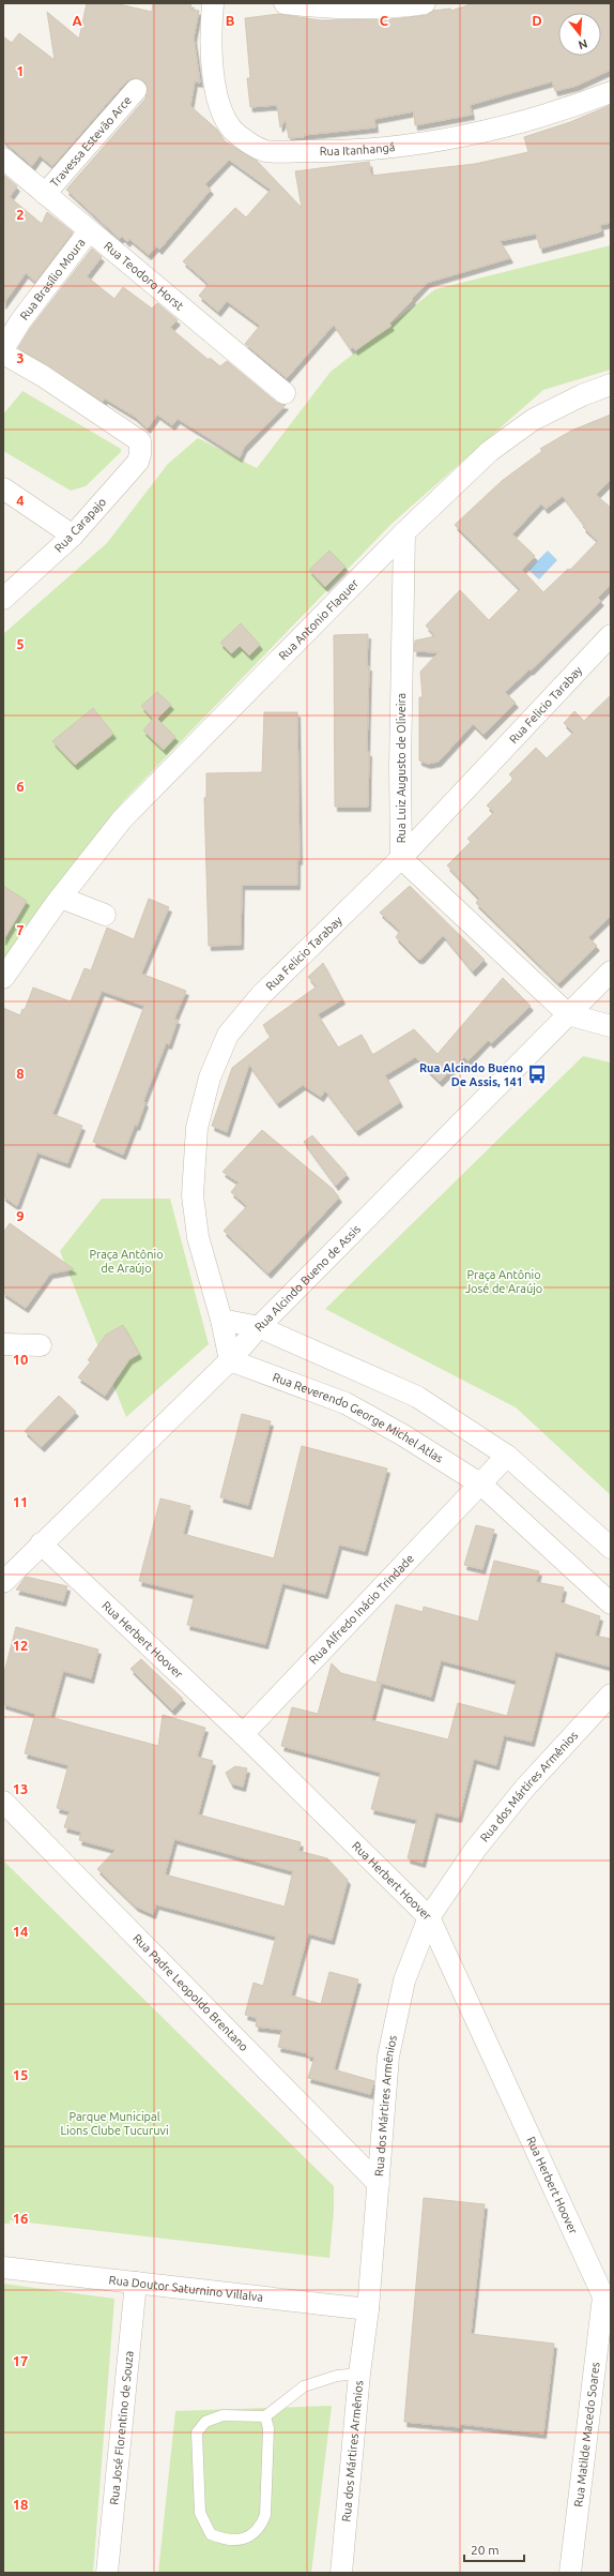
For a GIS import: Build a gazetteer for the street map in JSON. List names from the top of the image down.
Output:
{
  "streets": {
    "street": [
      "Travessa Estevão Arce",
      "Rua Itanhangá",
      "Rua Teodoro Horst",
      "Rua Brasílio Moura",
      "Rua Carapajo",
      "Rua Antonio Flaquer",
      "Rua Felicio Tarabay",
      "Rua Luiz Augusto de Oliveira",
      "Rua Alcindo Bueno de Assis",
      "Rua Reverendo George Michel Atlas",
      "Rua Alfredo Inácio Trindade",
      "Rua Herbert Hoover",
      "Rua dos Mártires Armênios",
      "Rua Padre Leopoldo Brentano",
      "Rua Doutor Saturnino Villalva",
      "Rua José Florentino de Souza",
      "Rua Matilde Macedo Soares"
    ]
  },
  "crossings": [
    ["Travessa Estevão Arce", "Rua Teodoro Horst"],
    ["Rua Teodoro Horst", "Rua Brasílio Moura"],
    ["Rua Antonio Flaquer", "Rua Luiz Augusto de Oliveira"],
    ["Rua Felicio Tarabay", "Rua Luiz Augusto de Oliveira"],
    ["Rua Felicio Tarabay", "Rua Alcindo Bueno de Assis"],
    ["Rua Felicio Tarabay", "Rua Reverendo George Michel Atlas"],
    ["Rua Luiz Augusto de Oliveira", "Rua Alcindo Bueno de Assis"],
    ["Rua Alcindo Bueno de Assis", "Rua Reverendo George Michel Atlas"],
    ["Rua Alcindo Bueno de Assis", "Rua Herbert Hoover"],
    ["Rua Reverendo George Michel Atlas", "Rua Alfredo Inácio Trindade"],
    ["Rua Alfredo Inácio Trindade", "Rua Herbert Hoover"],
    ["Rua Herbert Hoover", "Rua dos Mártires Armênios"],
    ["Rua Herbert Hoover", "Rua Matilde Macedo Soares"],
    ["Rua dos Mártires Armênios", "Rua Padre Leopoldo Brentano"],
    ["Rua dos Mártires Armênios", "Rua Doutor Saturnino Villalva"],
    ["Rua Doutor Saturnino Villalva", "Rua José Florentino de Souza"]
  ],
  "parks": ["Praça Antônio de Araújo", "Praça Antônio José de Araújo", "Parque Municipal Lions Clube Tucuruvi"],
  "places": {
    "bus stop": ["Rua Alcindo Bueno De Assis, 141"]
  },
  "scale_bar": "20 m",
  "north": "bottom",
  "grid": {
    "columns": [
      "A",
      "B",
      "C",
      "D"
    ],
    "rows": [
      "1",
      "2",
      "3",
      "4",
      "5",
      "6",
      "7",
      "8",
      "9",
      "10",
      "11",
      "12",
      "13",
      "14",
      "15",
      "16",
      "17",
      "18"
    ]
  }
}
